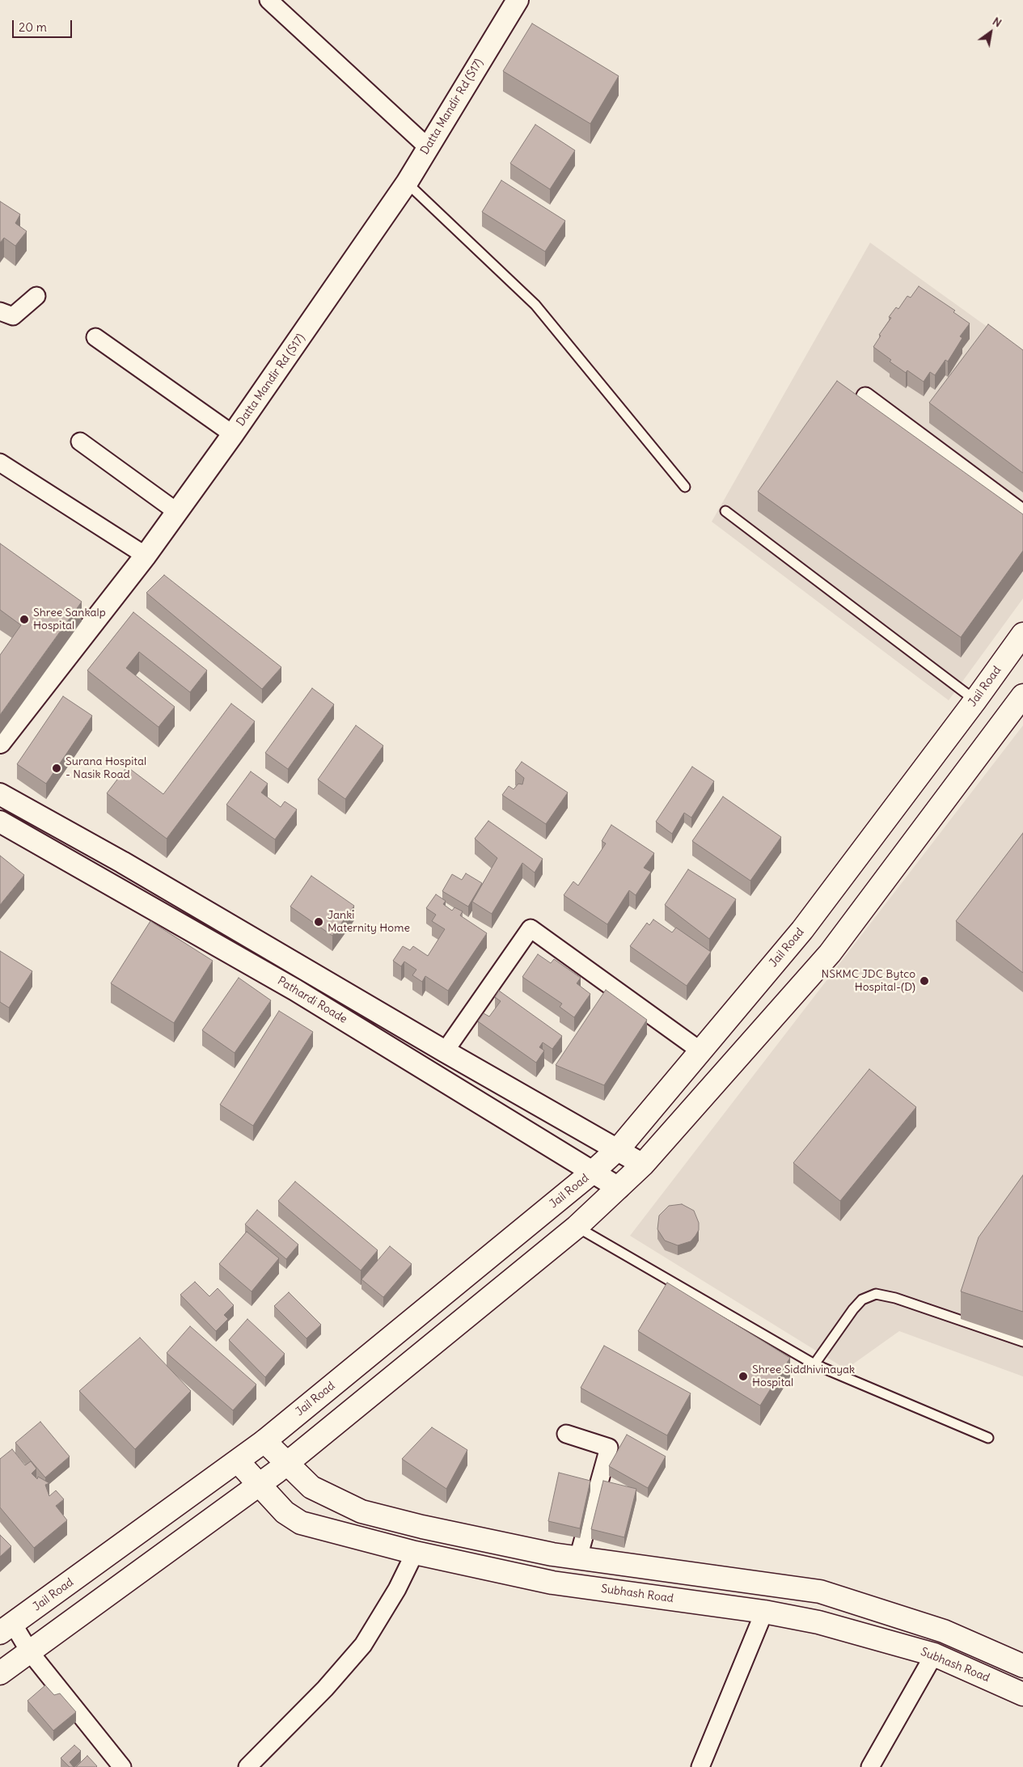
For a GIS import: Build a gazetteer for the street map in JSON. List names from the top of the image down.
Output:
{
  "streets": {
    "main road": ["Jail Road", "Subhash Road"],
    "street": ["Datta Mandir Rd (S17)", "Pathardi Roade"]
  },
  "crossings": [
    ["Jail Road", "Pathardi Roade"],
    ["Jail Road", "Subhash Road"]
  ],
  "places": [
    "Shree Sankalp Hospital",
    "Surana Hospital - Nasik Road",
    "Janki Maternity Home",
    "NSKMC JDC Bytco Hospital-(D)",
    "Shree Siddhivinayak Hospital"
  ],
  "scale_bar": "20 m",
  "north": "top right"
}
